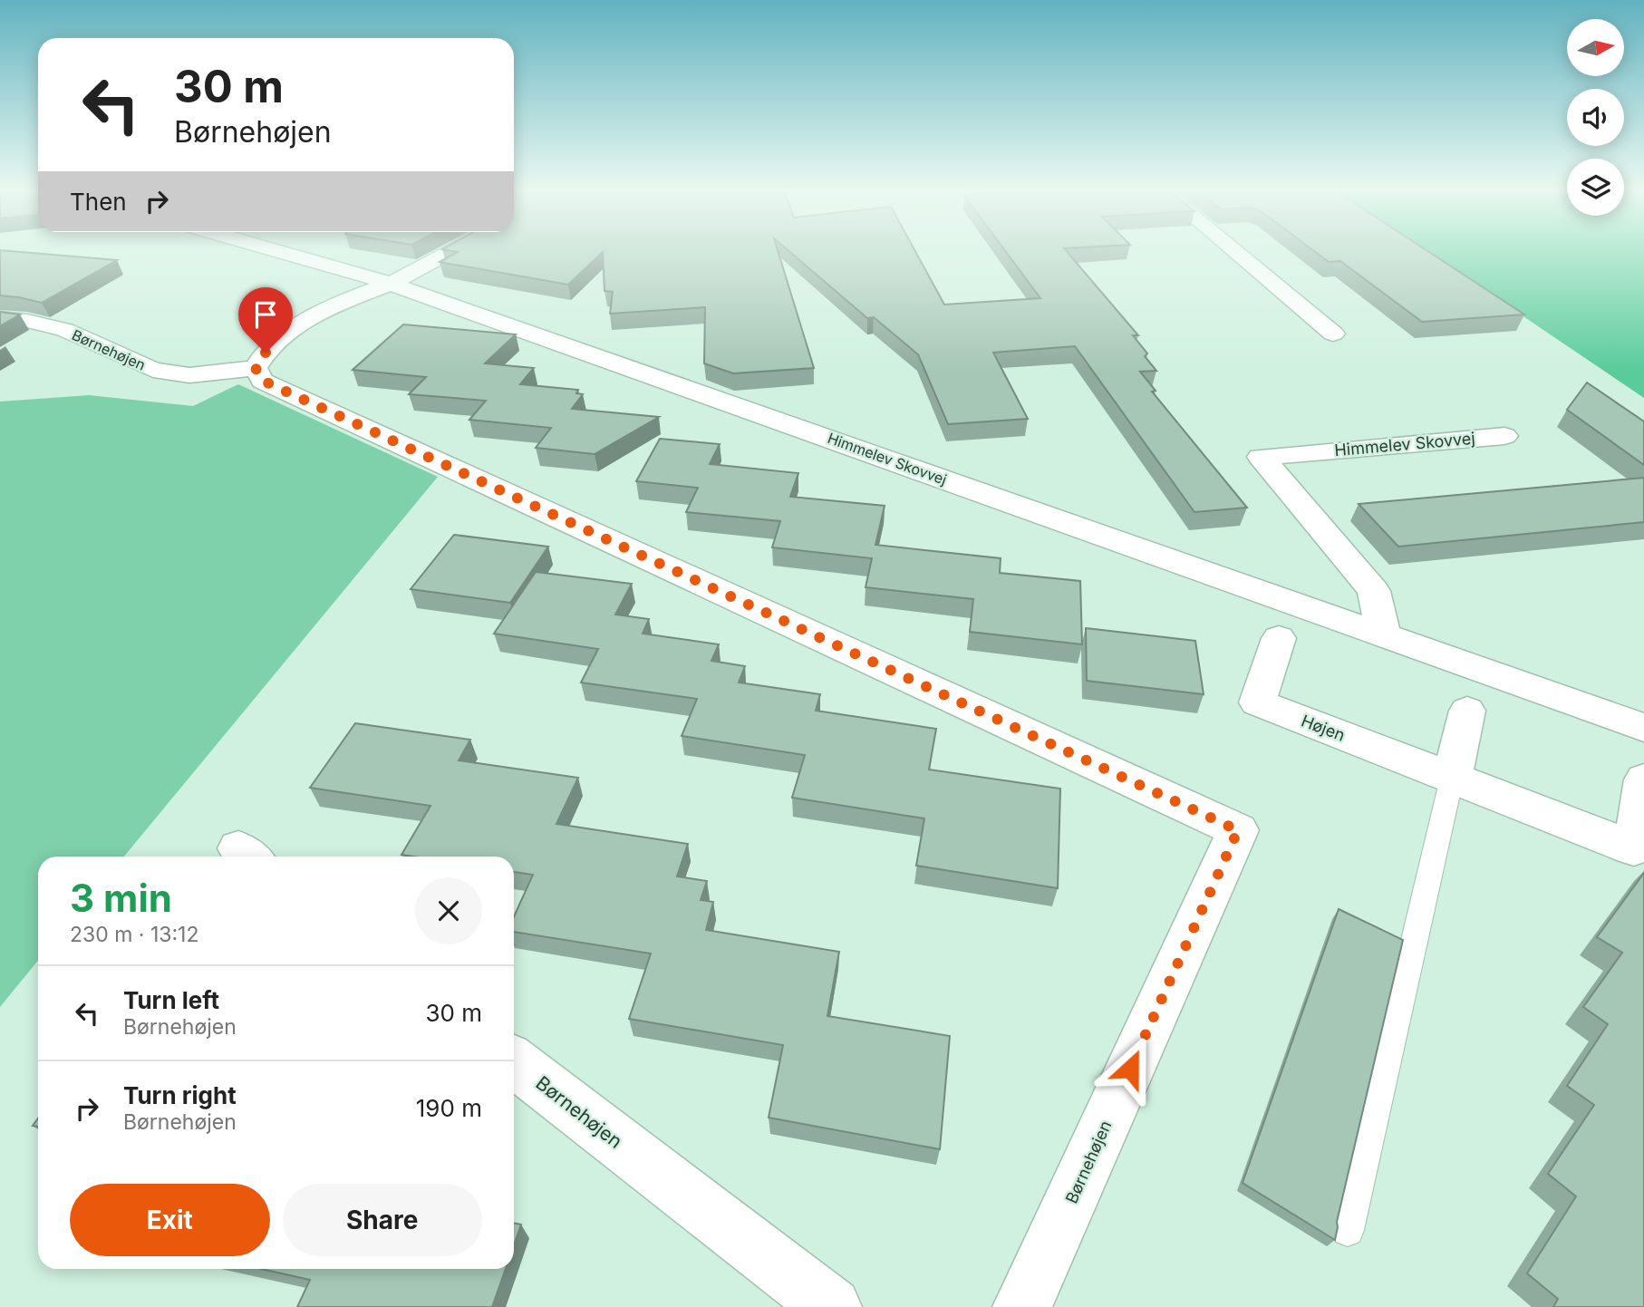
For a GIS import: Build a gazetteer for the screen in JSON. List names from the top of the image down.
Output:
{
  "streets": {
    "street": ["Børnehøjen", "Himmelev Skovvej", "Højen"]
  },
  "north": "right",
  "page": {
    "turn": ["30 m", "Børnehøjen"],
    "then": "Then",
    "heading": ["3 min", "230 m · 13:12"],
    "list": [
      {
        "name": "Turn left",
        "note": "Børnehøjen",
        "value": "30 m"
      },
      {
        "name": "Turn right",
        "note": "Børnehøjen",
        "value": "190 m"
      }
    ],
    "buttons": ["Exit", "Share"]
  }
}
